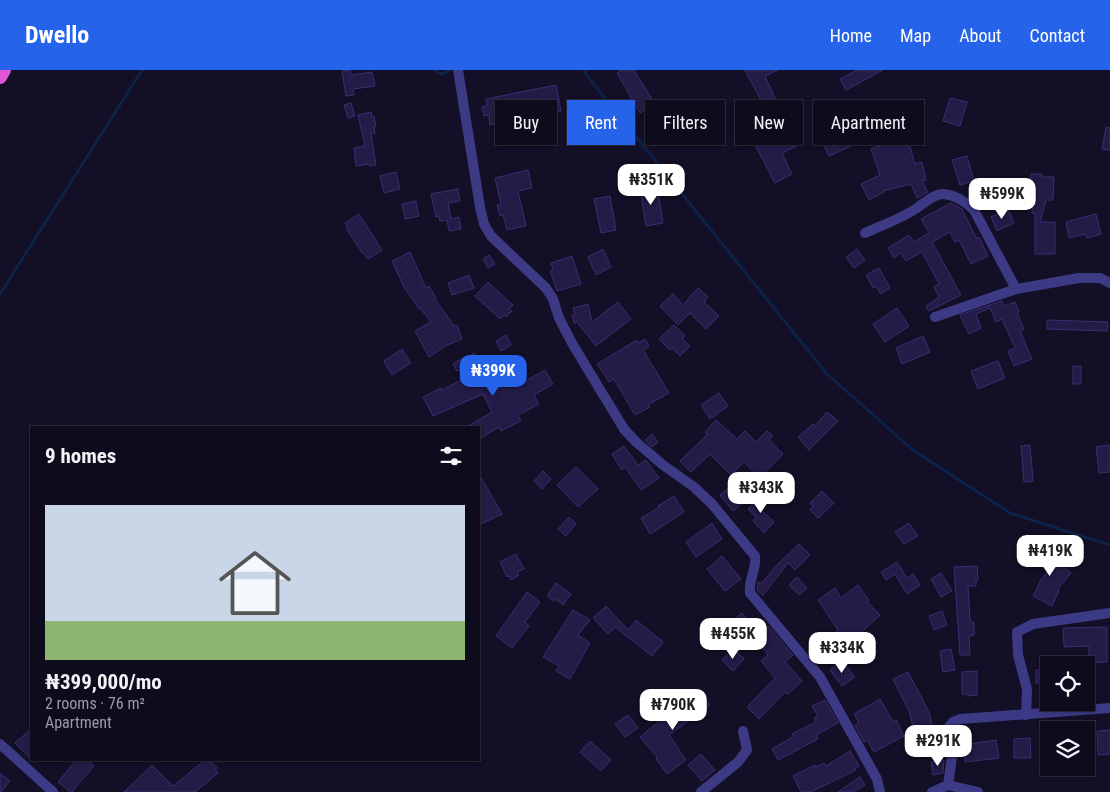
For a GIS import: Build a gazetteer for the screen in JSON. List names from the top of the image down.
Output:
{
  "page": {
    "header": "Dwello",
    "nav": [
      "Home",
      "Map",
      "About",
      "Contact"
    ],
    "chip": [
      "Buy",
      "Rent",
      "Filters",
      "New",
      "Apartment"
    ],
    "price": [
      "₦351K",
      "₦599K",
      "₦399K",
      "₦343K",
      "₦419K",
      "₦455K",
      "₦334K",
      "₦790K",
      "₦291K"
    ],
    "heading": "9 homes",
    "list": [
      {
        "name": "₦399,000/mo",
        "note": "2 rooms · 76 m² · Apartment"
      }
    ]
  }
}
